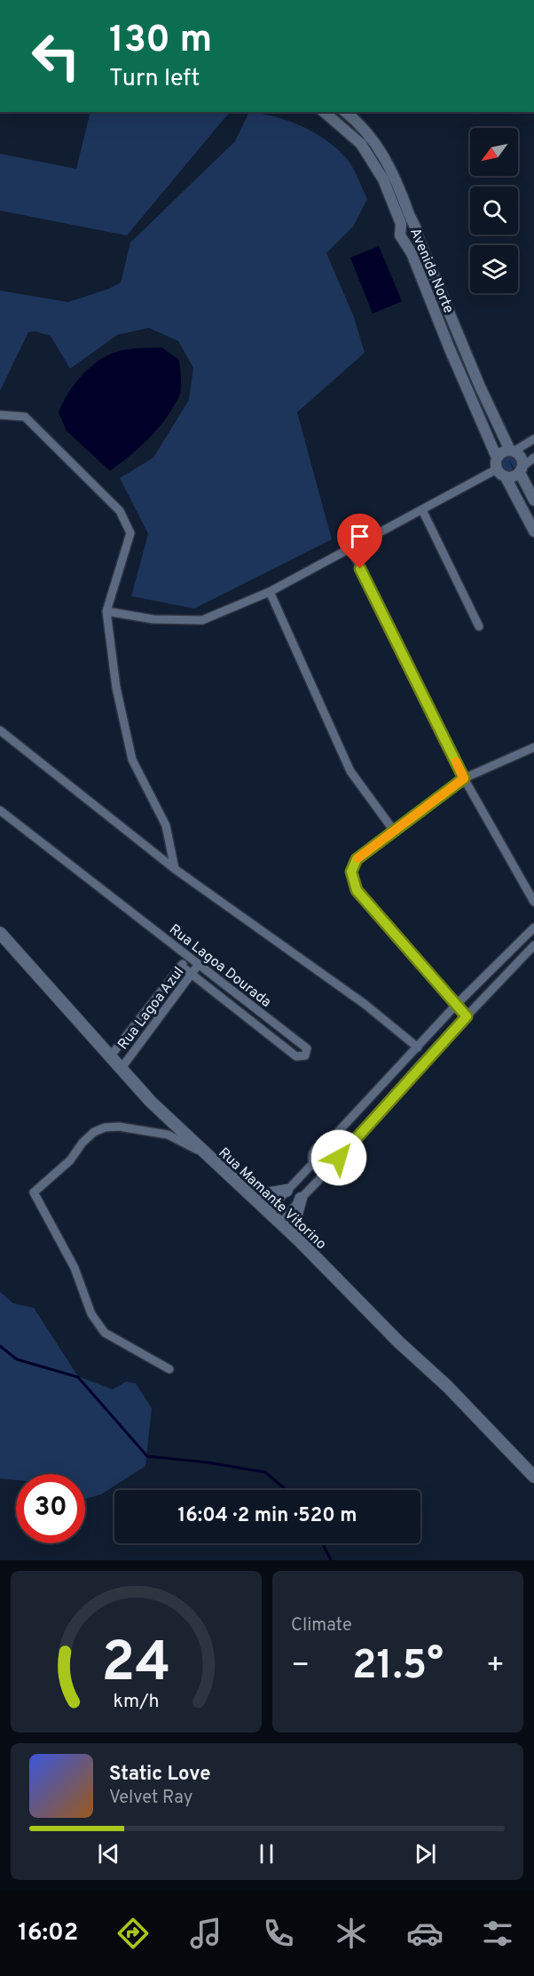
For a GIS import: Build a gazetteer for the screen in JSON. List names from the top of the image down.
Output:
{
  "streets": {
    "main road": ["Rua Mamante Vitorino"],
    "street": ["Avenida Norte", "Rua Lagoa Dourada", "Rua Lagoa Azul"]
  },
  "crossings": [
    ["Rua Lagoa Dourada", "Rua Lagoa Azul"],
    ["Rua Lagoa Azul", "Rua Mamante Vitorino"]
  ],
  "north": "bottom left",
  "page": {
    "turn": ["130 m", "Turn left"],
    "limit": "30",
    "trip": "16:04 · 2 min · 520 m",
    "tile": "Climate",
    "heat": ["−", "21.5°", "+"],
    "song": ["Static Love", "Velvet Ray"],
    "tabs": "16:02",
    "gauge": ["24", "km/h"]
  }
}
